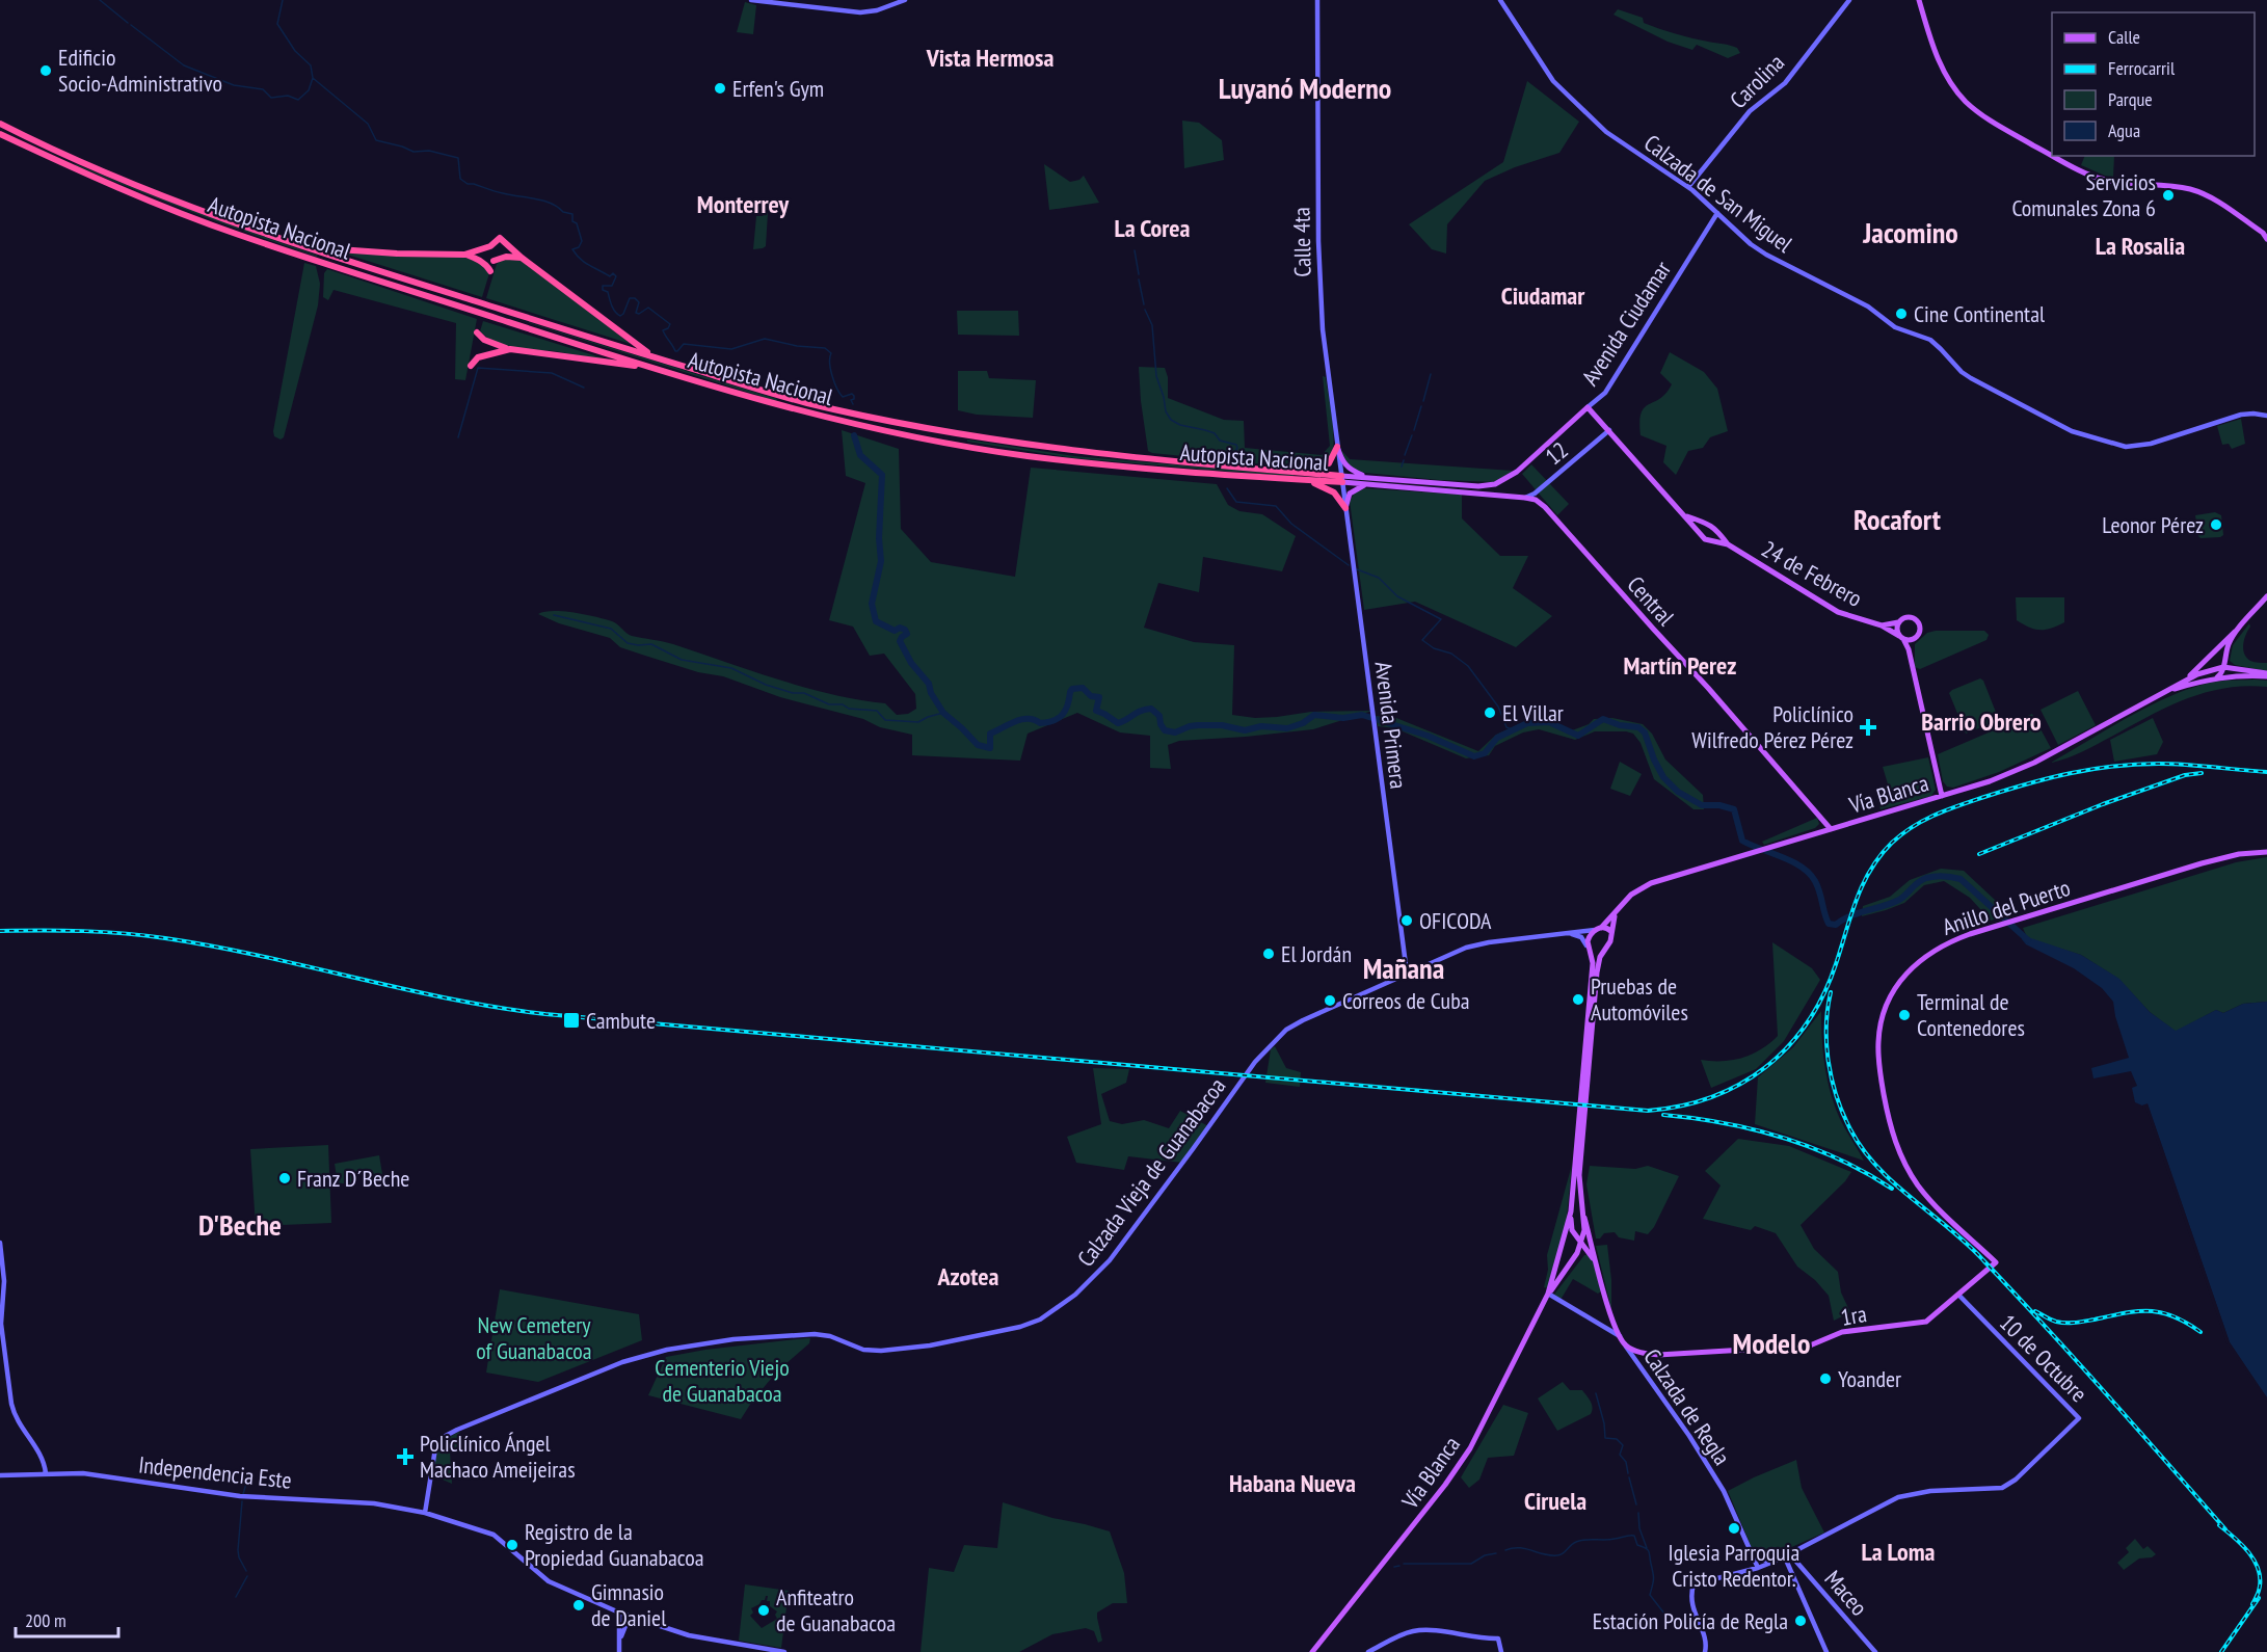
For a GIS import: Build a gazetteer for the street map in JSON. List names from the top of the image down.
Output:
{
  "streets": {
    "highway": ["Autopista Nacional"],
    "main road": [
      "Carolina",
      "Calzada de San Miguel",
      "Calle 4ta",
      "Avenida Ciudamar",
      "12",
      "24 de Febrero",
      "Central",
      "Avenida Primera",
      "Vía Blanca",
      "Anillo del Puerto",
      "Calzada Vieja de Guanabacoa",
      "1ra",
      "10 de Octubre",
      "Calzada de Regla",
      "Independencia Este",
      "Maceo"
    ]
  },
  "crossings": [
    ["Carolina", "Calzada de San Miguel"],
    ["Calzada de San Miguel", "Avenida Ciudamar"],
    ["Autopista Nacional", "Calle 4ta"],
    ["Autopista Nacional", "Avenida Ciudamar"],
    ["Autopista Nacional", "12"],
    ["Autopista Nacional", "Central"],
    ["Autopista Nacional", "Avenida Primera"],
    ["Calle 4ta", "Avenida Primera"],
    ["Avenida Ciudamar", "24 de Febrero"],
    ["12", "24 de Febrero"],
    ["Central", "Vía Blanca"],
    ["Avenida Primera", "Calzada Vieja de Guanabacoa"],
    ["Vía Blanca", "Calzada Vieja de Guanabacoa"],
    ["Vía Blanca", "Calzada de Regla"],
    ["Anillo del Puerto", "1ra"],
    ["Calzada Vieja de Guanabacoa", "Independencia Este"],
    ["1ra", "10 de Octubre"],
    ["1ra", "Calzada de Regla"],
    ["10 de Octubre", "Calzada de Regla"],
    ["10 de Octubre", "Maceo"]
  ],
  "districts": [
    "Vista Hermosa",
    "Luyanó Moderno",
    "Monterrey",
    "La Corea",
    "Jacomino",
    "La Rosalia",
    "Ciudamar",
    "Rocafort",
    "Martín Perez",
    "Barrio Obrero",
    "Mañana",
    "D'Beche",
    "Azotea",
    "Modelo",
    "Habana Nueva",
    "Ciruela",
    "La Loma"
  ],
  "parks": ["New Cemetery of Guanabacoa", "Cementerio Viejo de Guanabacoa"],
  "places": {
    "other": [
      "Edificio Socio-Administrativo",
      "Erfen's Gym",
      "Servicios Comunales Zona 6",
      "Cine Continental",
      "Leonor Pérez",
      "El Villar",
      "OFICODA",
      "El Jordán",
      "Pruebas de Automóviles",
      "Correos de Cuba",
      "Terminal de Contenedores",
      "Franz D´Beche",
      "Yoander",
      "Iglesia Parroquia Cristo Redentor.",
      "Registro de la Propiedad Guanabacoa",
      "Gimnasio de Daniel",
      "Anfiteatro de Guanabacoa",
      "Estación Policía de Regla"
    ],
    "health": ["Policlínico Wilfredo Pérez Pérez", "Policlínico Ángel Machaco Ameijeiras"],
    "transit": ["Cambute"]
  },
  "legend": [
    "Calle",
    "Ferrocarril",
    "Parque",
    "Agua"
  ],
  "scale_bar": "200 m"
}
